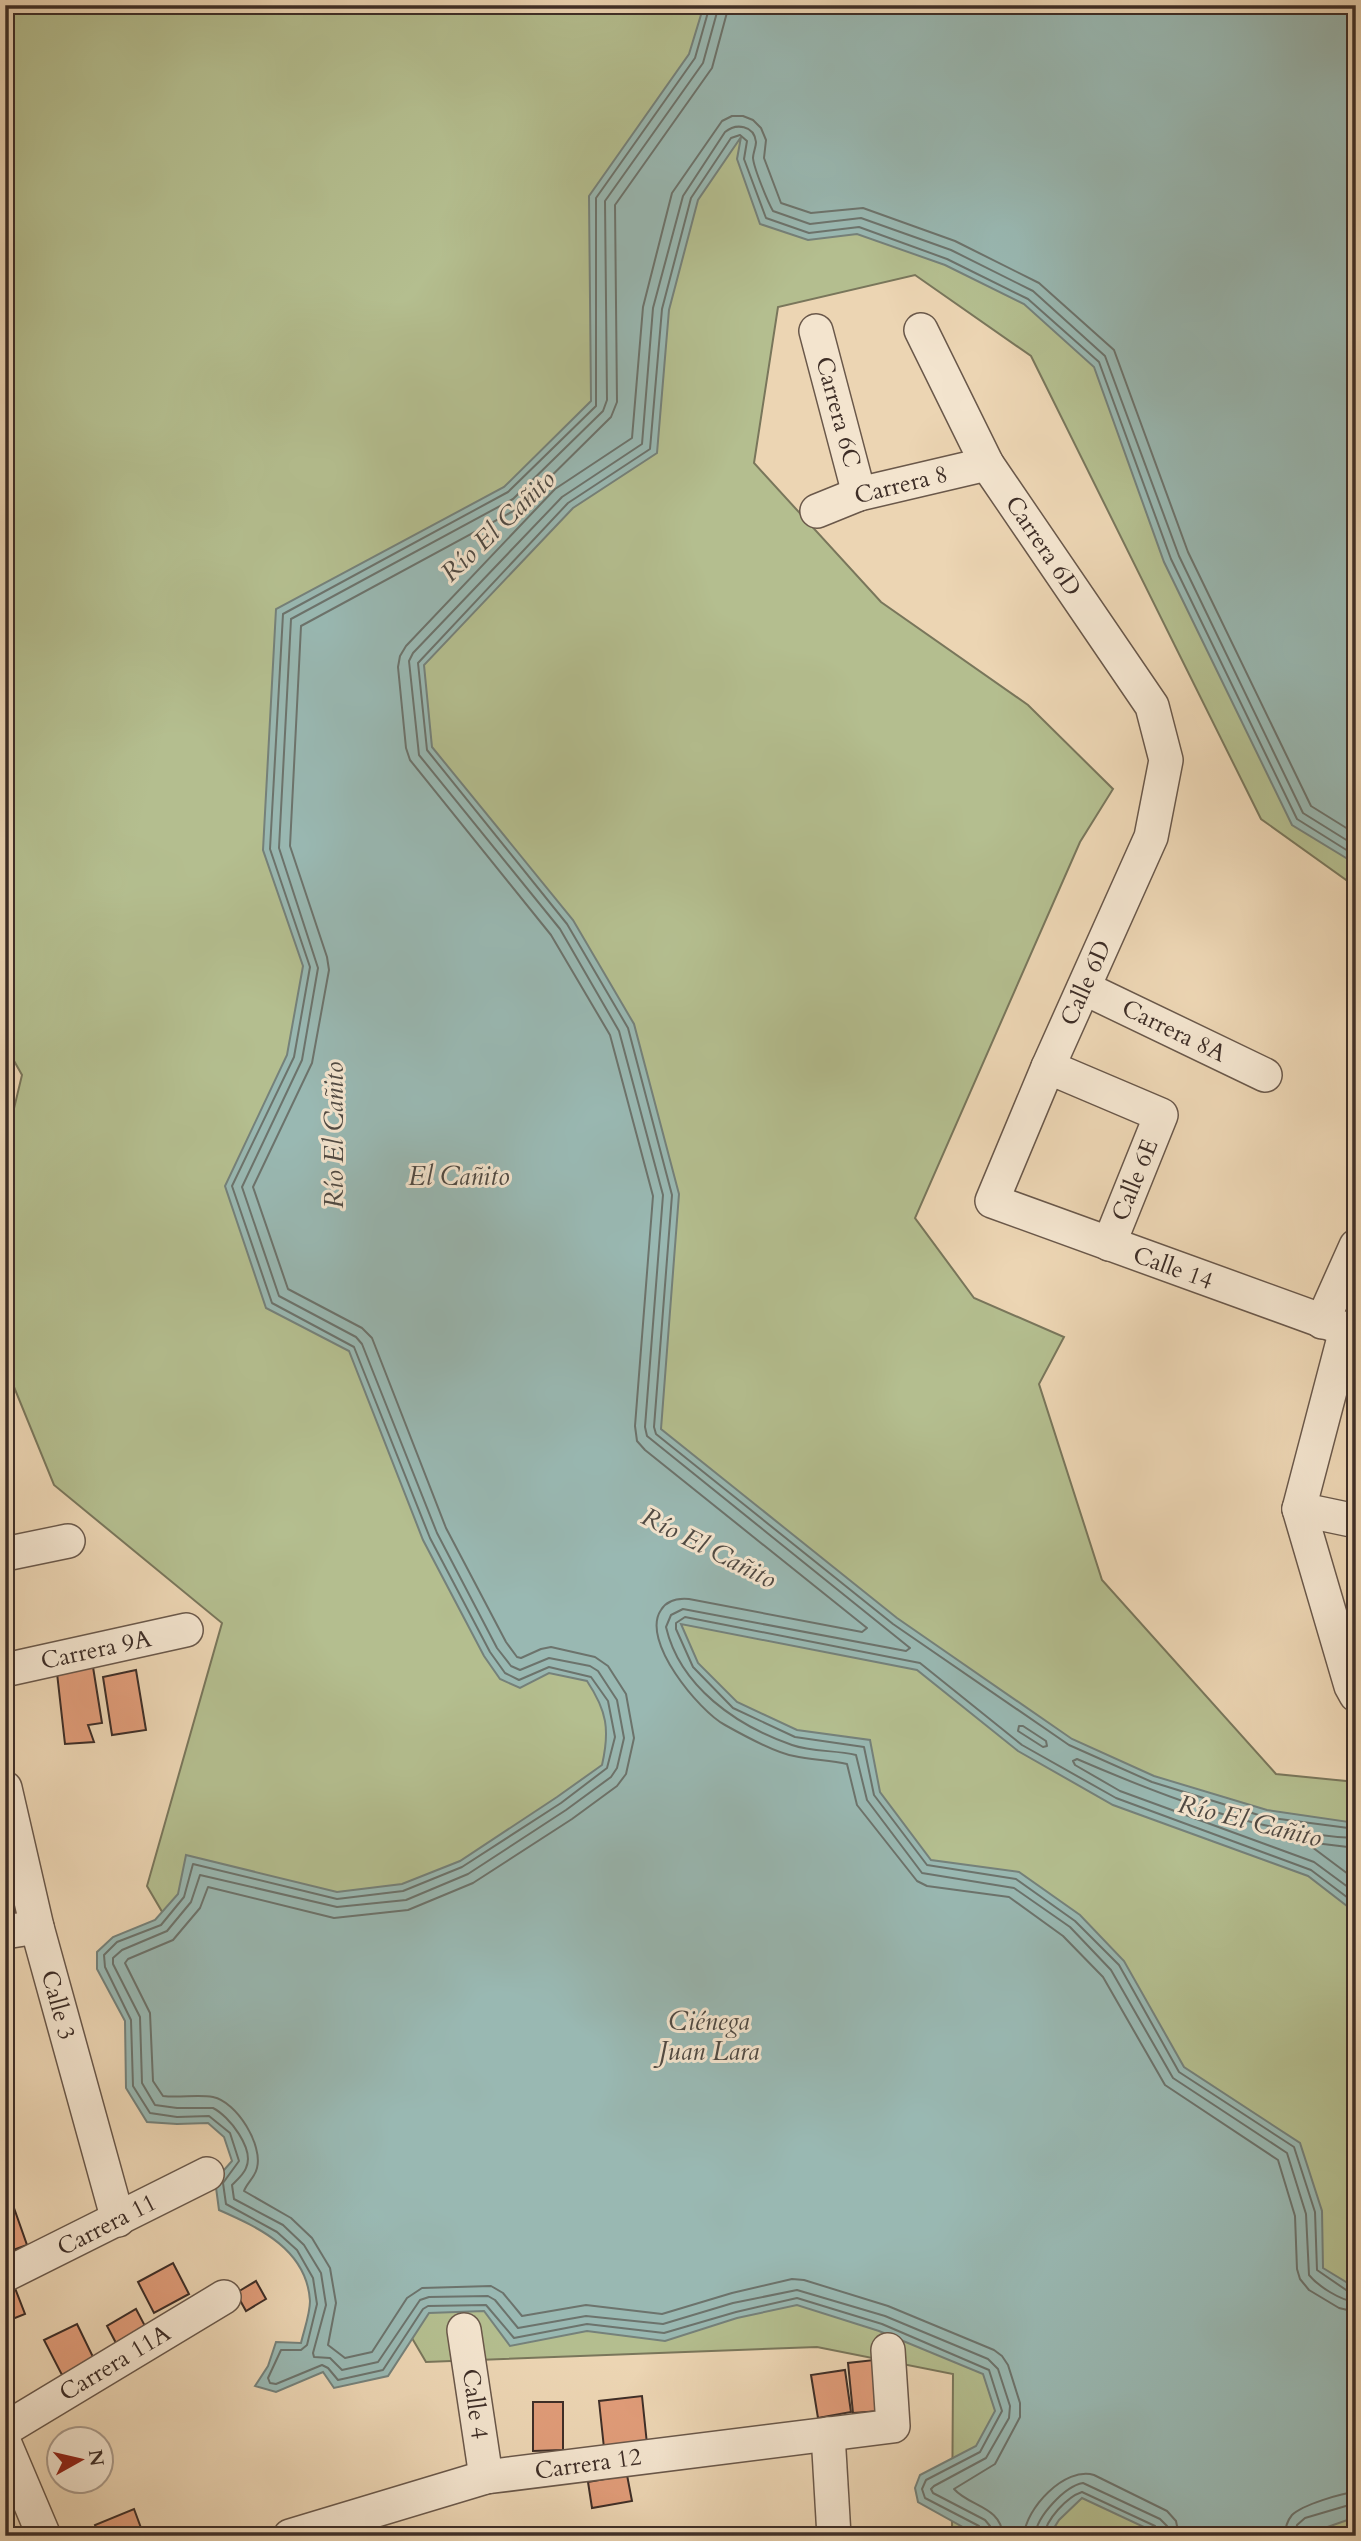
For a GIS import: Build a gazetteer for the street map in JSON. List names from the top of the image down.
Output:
{
  "streets": {
    "street": [
      "Carrera 6C",
      "Carrera 8",
      "Carrera 6D",
      "Calle 6D",
      "Carrera 8A",
      "Calle 6E",
      "Calle 14",
      "Carrera 9A",
      "Calle 3",
      "Carrera 11",
      "Carrera 11A",
      "Calle 4",
      "Carrera 12"
    ]
  },
  "crossings": [
    ["Carrera 6C", "Carrera 8"],
    ["Carrera 8", "Carrera 6D"],
    ["Carrera 6D", "Calle 6D"],
    ["Calle 6D", "Carrera 8A"],
    ["Calle 6D", "Calle 6E"],
    ["Calle 6D", "Calle 14"],
    ["Calle 6E", "Calle 14"],
    ["Calle 3", "Carrera 11"],
    ["Calle 4", "Carrera 12"]
  ],
  "water": ["Río El Cañito", "El Cañito", "Ciénega Juan Lara"],
  "north": "right"
}
